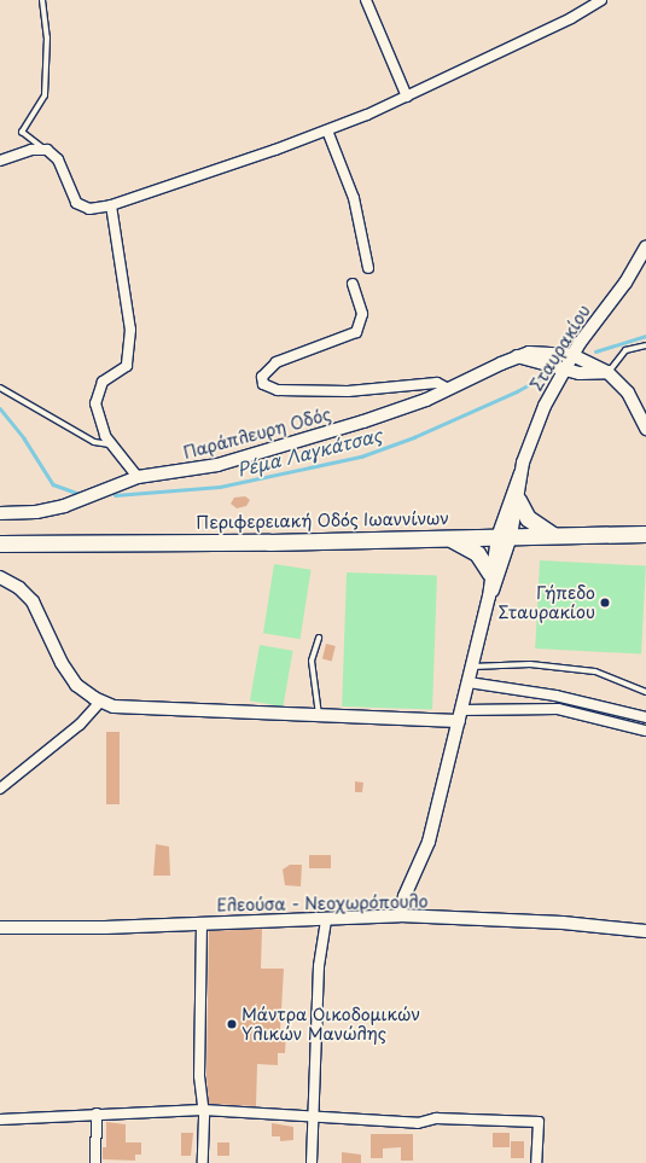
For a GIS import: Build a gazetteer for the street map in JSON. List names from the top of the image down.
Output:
{
  "streets": {
    "highway": ["Περιφερειακή Οδός Ιωαννίνων"],
    "street": ["Σταυρακίου", "Παράπλευρη Οδός", "Ελεούσα - Νεοχωρόπουλο"]
  },
  "crossings": [
    ["Σταυρακίου", "Παράπλευρη Οδός"]
  ],
  "water": ["Ρέμα Λαγκάτσας"],
  "places": ["Γήπεδο Σταυρακίου", "Μάντρα Οικοδομικών Υλικών Μανώλης"]
}
